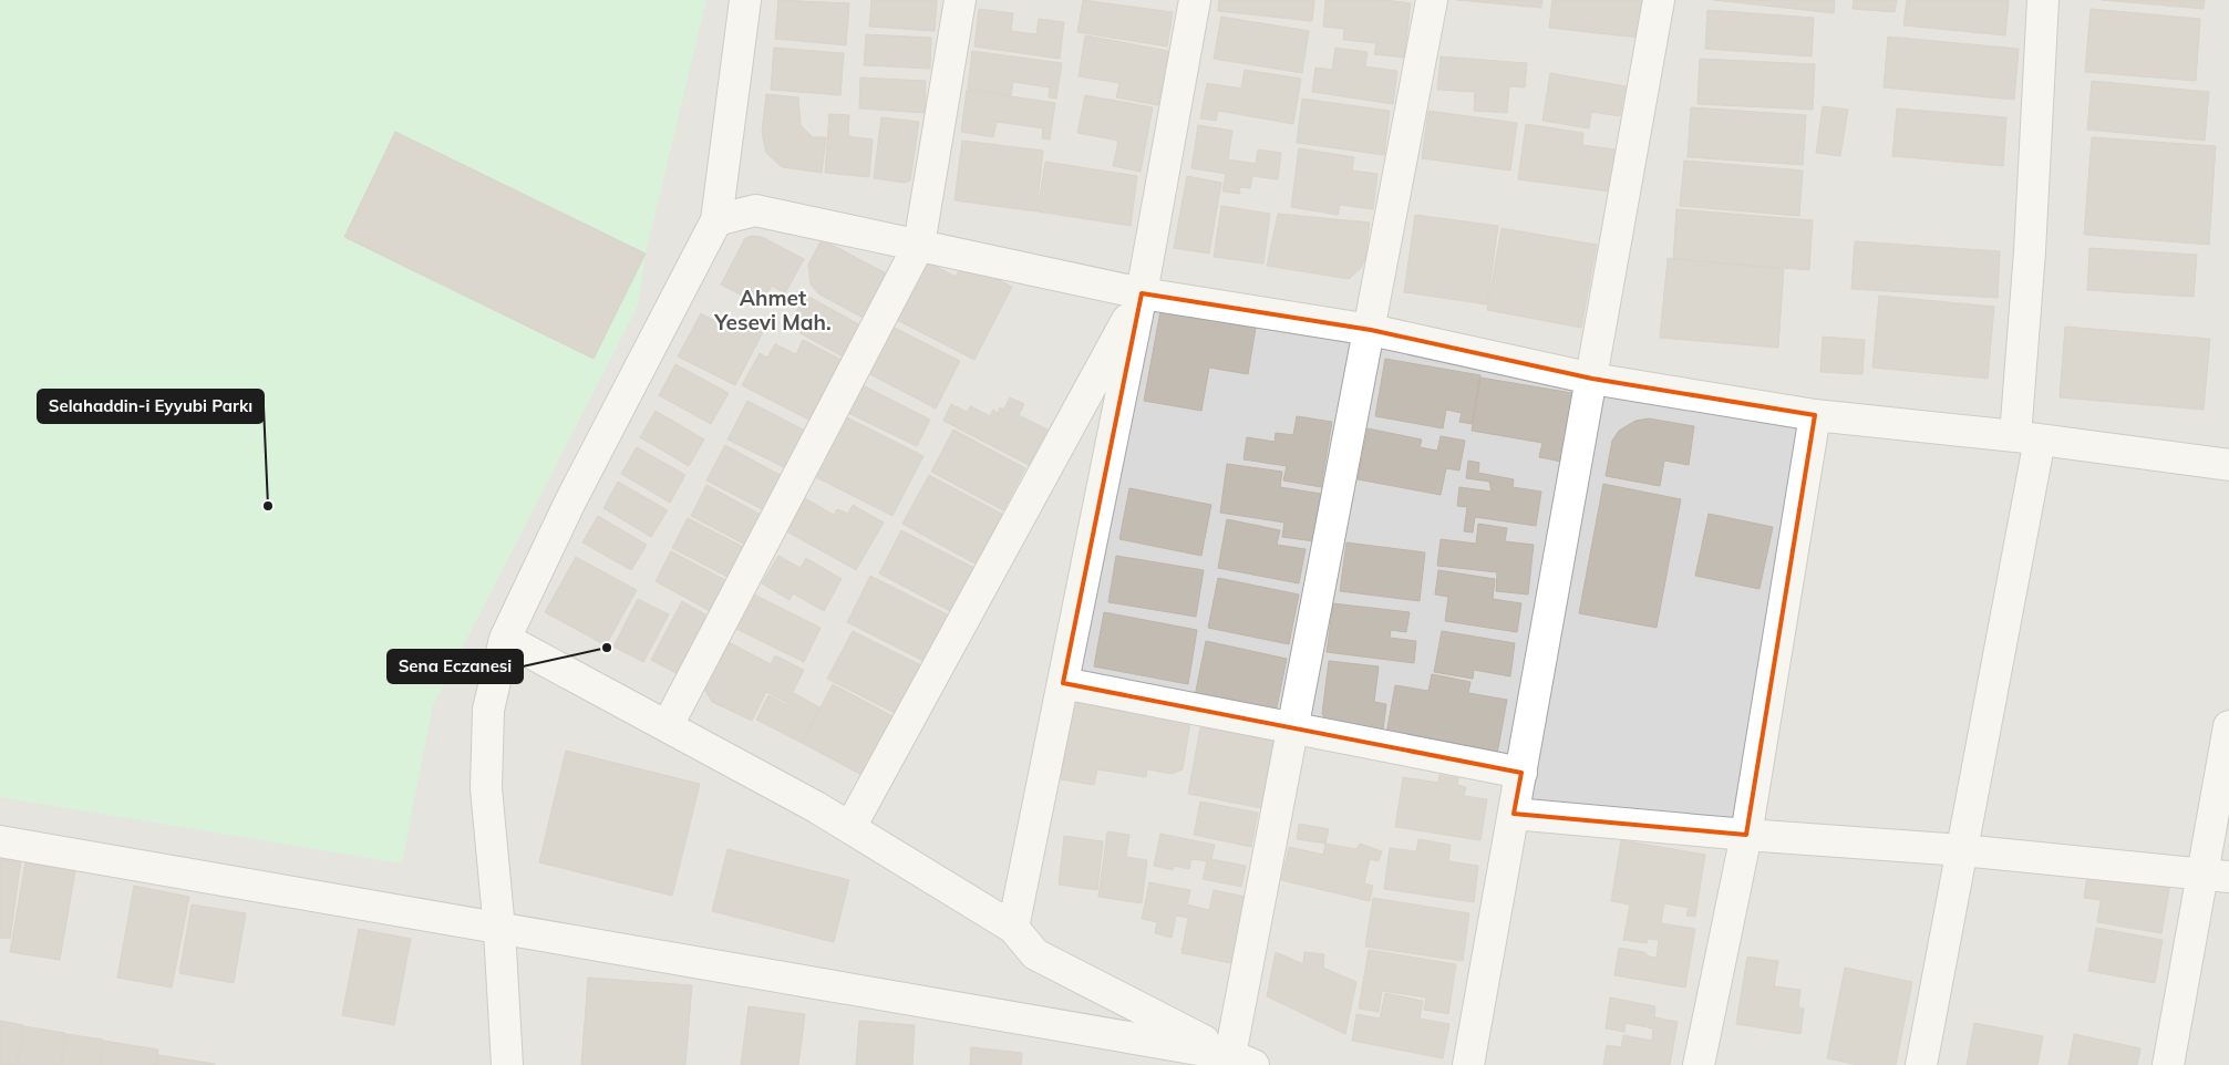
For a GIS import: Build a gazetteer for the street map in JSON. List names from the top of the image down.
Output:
{
  "districts": ["Ahmet Yesevi Mah."],
  "places": ["Selahaddin-i Eyyubi Parkı", "Sena Eczanesi"]
}
